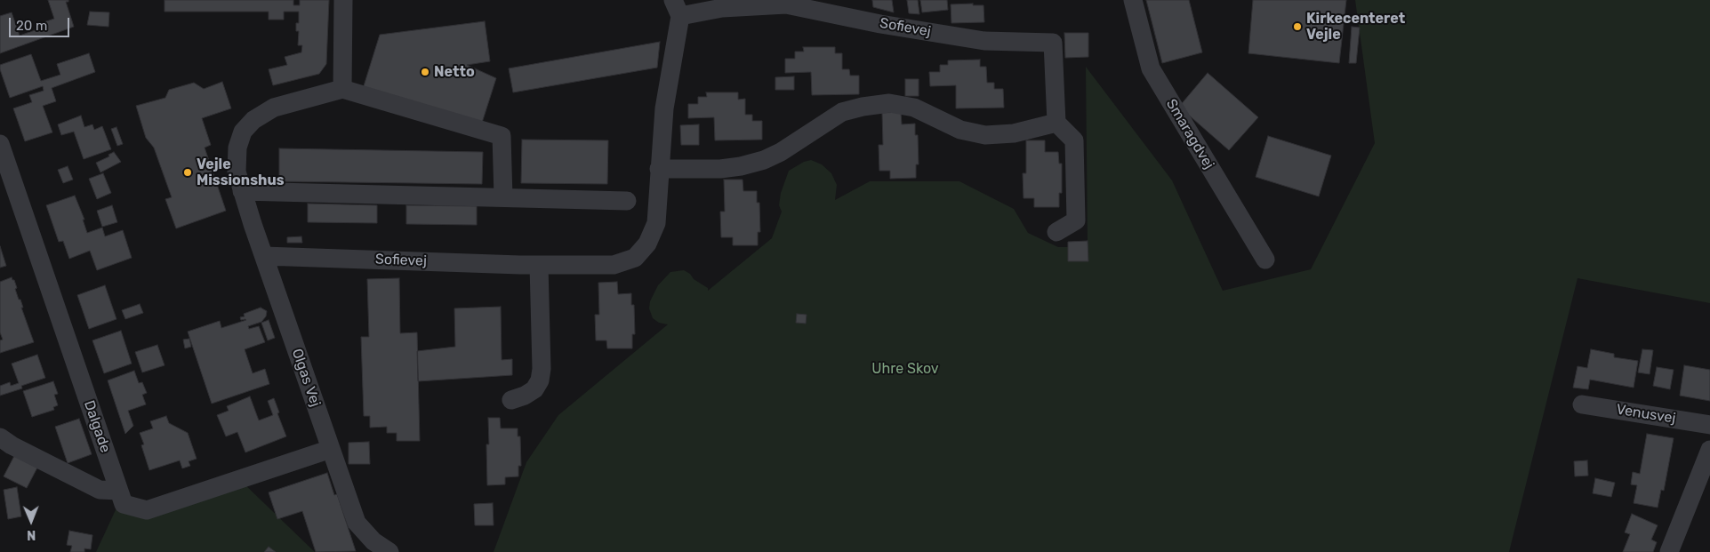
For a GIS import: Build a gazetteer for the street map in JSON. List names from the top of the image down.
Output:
{
  "streets": {
    "street": [
      "Sofievej",
      "Smaragdvej",
      "Olgas Vej",
      "Venusvej",
      "Dalgade"
    ]
  },
  "crossings": [
    ["Sofievej", "Olgas Vej"],
    ["Olgas Vej", "Dalgade"]
  ],
  "parks": ["Uhre Skov"],
  "places": ["Kirkecenteret Vejle", "Netto", "Vejle Missionshus"],
  "scale_bar": "20 m",
  "north": "bottom"
}
